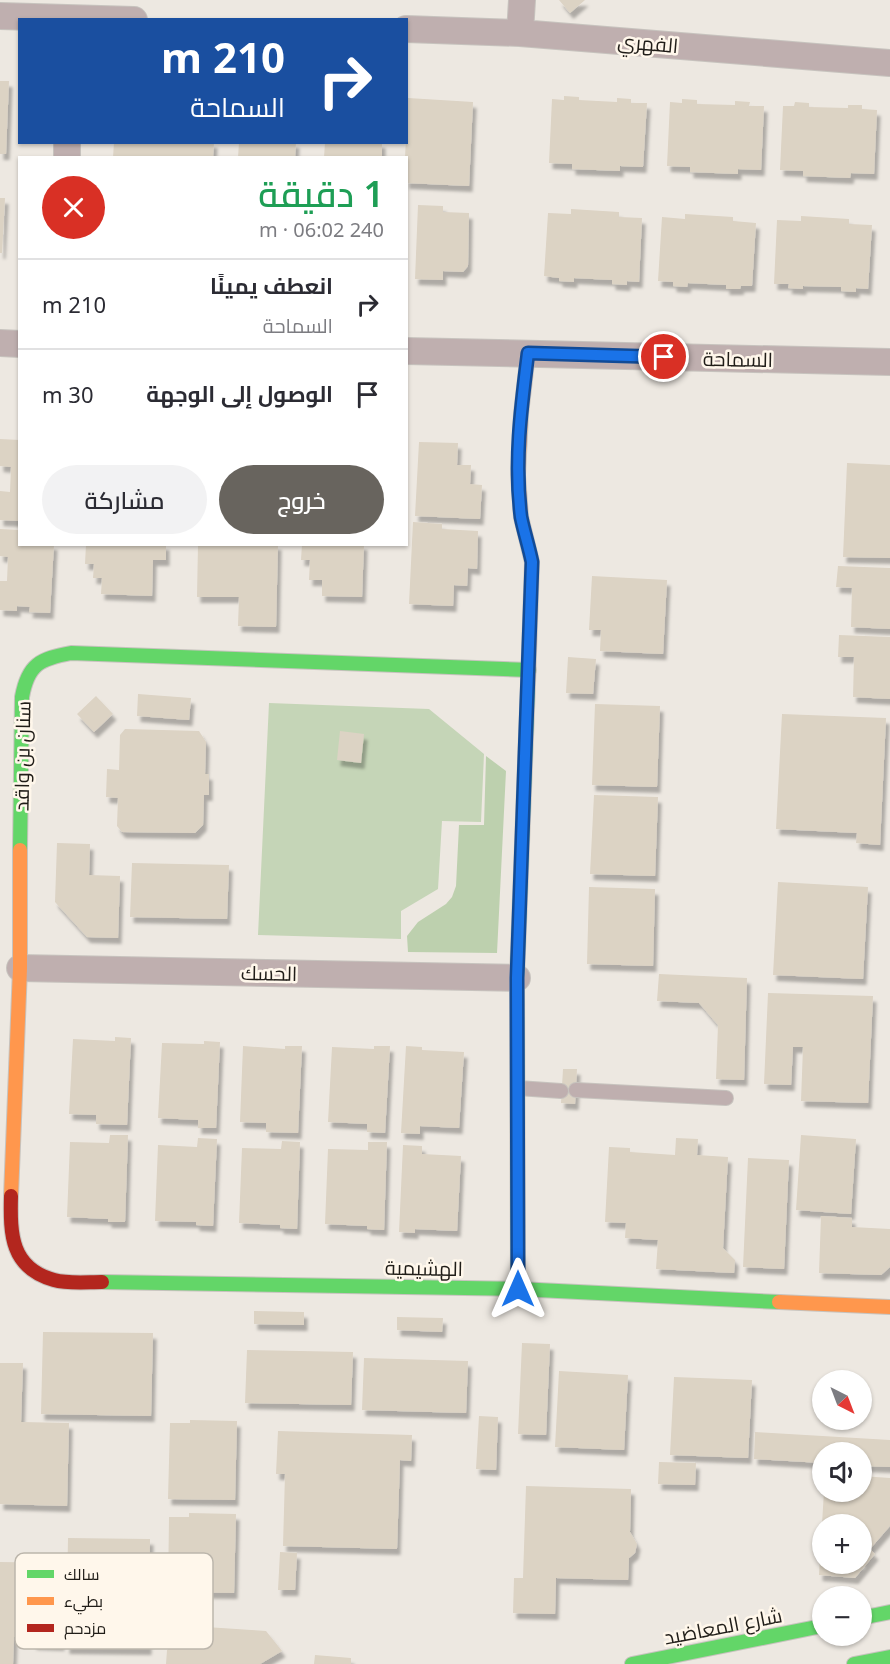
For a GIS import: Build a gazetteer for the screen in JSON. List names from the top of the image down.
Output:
{
  "streets": {
    "street": [
      "الفهري",
      "السماحة",
      "سنان بن واقد",
      "الحسك",
      "الهشيمية",
      "شارع المعاضيد"
    ]
  },
  "crossings": [
    ["سنان بن واقد", "الحسك"],
    ["سنان بن واقد", "الهشيمية"]
  ],
  "legend": ["سالك", "بطيء", "مزدحم"],
  "north": "bottom right",
  "page": {
    "turn": ["210 m", "السماحة"],
    "heading": ["1 دقيقة", "240 m · 06:02"],
    "list": [
      {
        "name": "انعطف يمينًا",
        "note": "السماحة",
        "value": "210 m"
      },
      {
        "name": "الوصول إلى الوجهة",
        "value": "30 m"
      }
    ],
    "buttons": ["خروج", "مشاركة"],
    "map_buttons": ["+", "−"]
  }
}
